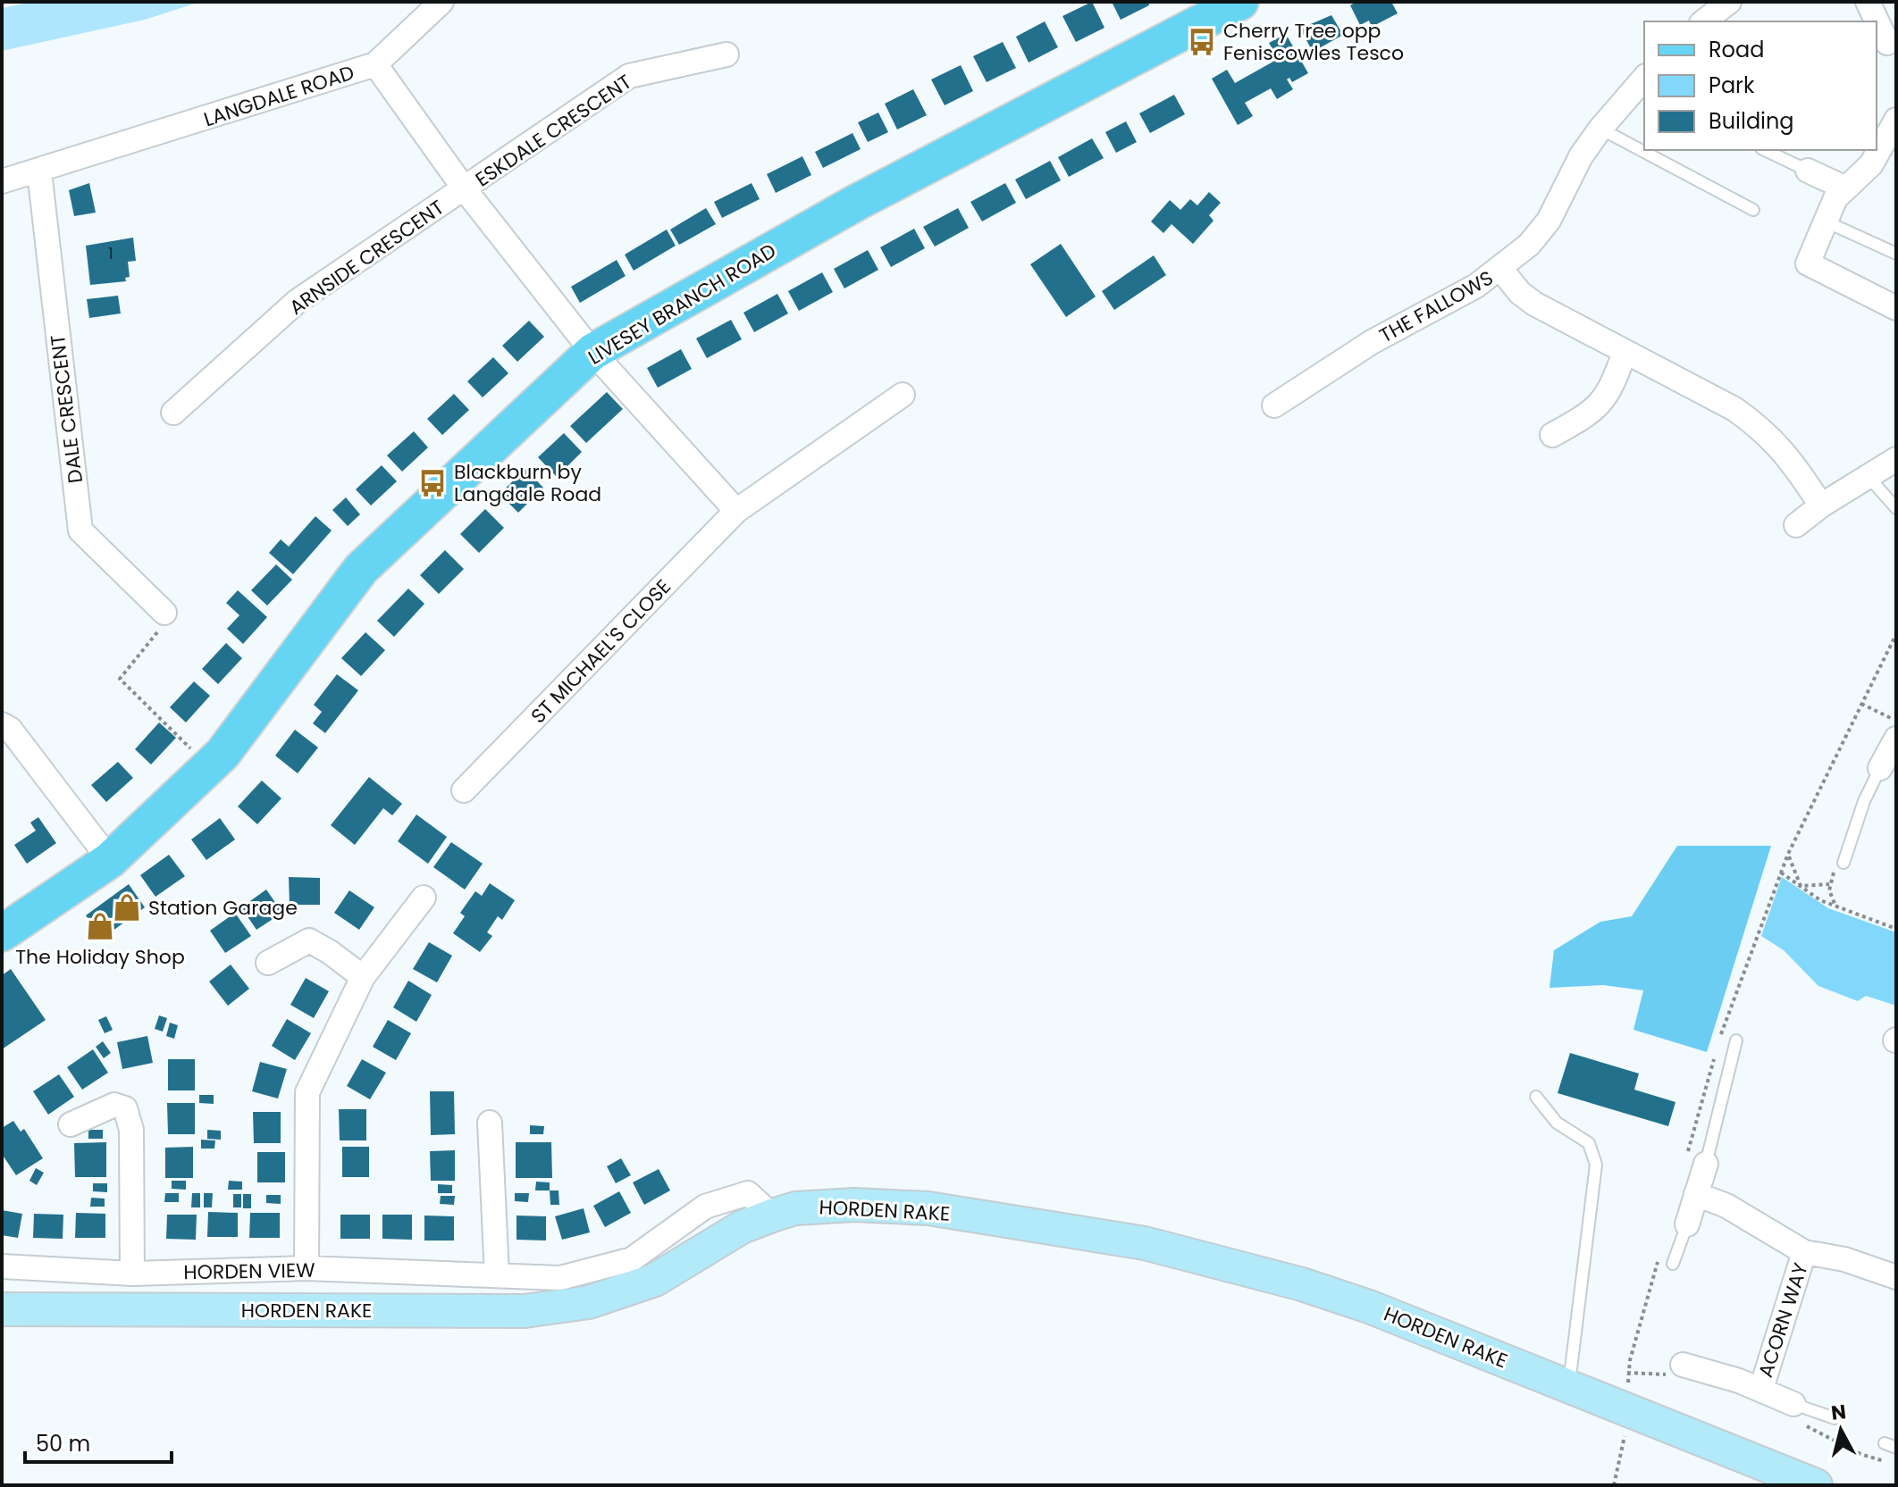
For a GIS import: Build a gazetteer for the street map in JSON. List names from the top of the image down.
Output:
{
  "streets": {
    "main road": ["LIVESEY BRANCH ROAD"],
    "street": [
      "LANGDALE ROAD",
      "ESKDALE CRESCENT",
      "ARNSIDE CRESCENT",
      "THE FALLOWS",
      "DALE CRESCENT",
      "ST MICHAEL'S CLOSE",
      "HORDEN RAKE",
      "HORDEN VIEW",
      "ACORN WAY"
    ]
  },
  "crossings": [
    ["LANGDALE ROAD", "ESKDALE CRESCENT"],
    ["LANGDALE ROAD", "ARNSIDE CRESCENT"],
    ["LANGDALE ROAD", "LIVESEY BRANCH ROAD"],
    ["LANGDALE ROAD", "DALE CRESCENT"],
    ["ESKDALE CRESCENT", "ARNSIDE CRESCENT"],
    ["HORDEN RAKE", "HORDEN VIEW"]
  ],
  "places": {
    "bus stop": ["Cherry Tree opp Feniscowles Tesco", "Blackburn by Langdale Road"],
    "shop": ["Station Garage", "The Holiday Shop"]
  },
  "house_numbers": ["1"],
  "legend": ["Road", "Park", "Building"],
  "scale_bar": "50 m",
  "north": "top"
}
